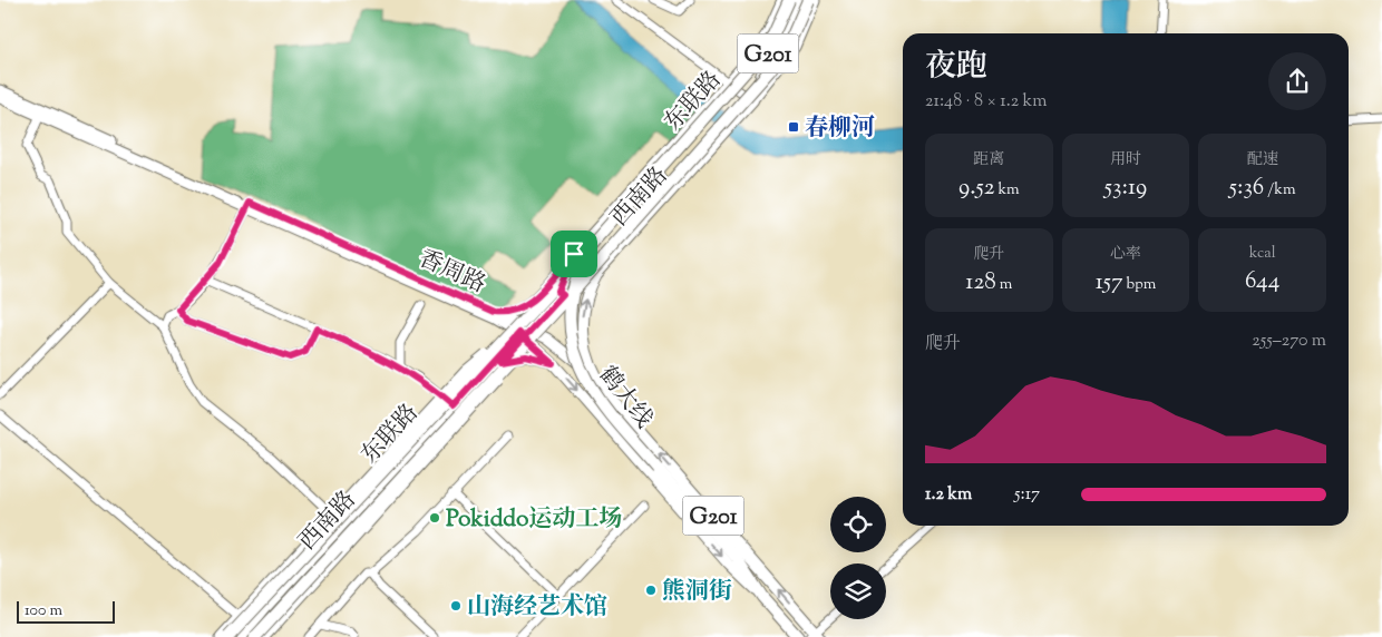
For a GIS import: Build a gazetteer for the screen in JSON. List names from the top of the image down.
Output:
{
  "streets": {
    "highway": [
      "G201",
      "东联路",
      "西南路",
      "香周路",
      "鹤大线"
    ]
  },
  "crossings": [
    ["东联路", "西南路"],
    ["东联路", "香周路"],
    ["西南路", "香周路"],
    ["西南路", "鹤大线"],
    ["香周路", "鹤大线"]
  ],
  "places": {
    "transit": ["春柳河"],
    "other": ["Pokiddo运动工场", "熊洞街", "山海经艺术馆"]
  },
  "scale_bar": "100 m",
  "page": {
    "heading": ["夜跑", "21:48 · 8 × 1.2 km"],
    "stats": [
      ["距离", "9.52 km"],
      ["用时", "53:19"],
      ["配速", "5:36 /km"],
      ["爬升", "128 m"],
      ["心率", "157 bpm"],
      ["kcal", "644"]
    ],
    "chart": ["爬升", "255–270 m"],
    "list": [
      {
        "name": "1.2 km",
        "note": "5:17"
      }
    ],
    "scale": "100 m"
  }
}
